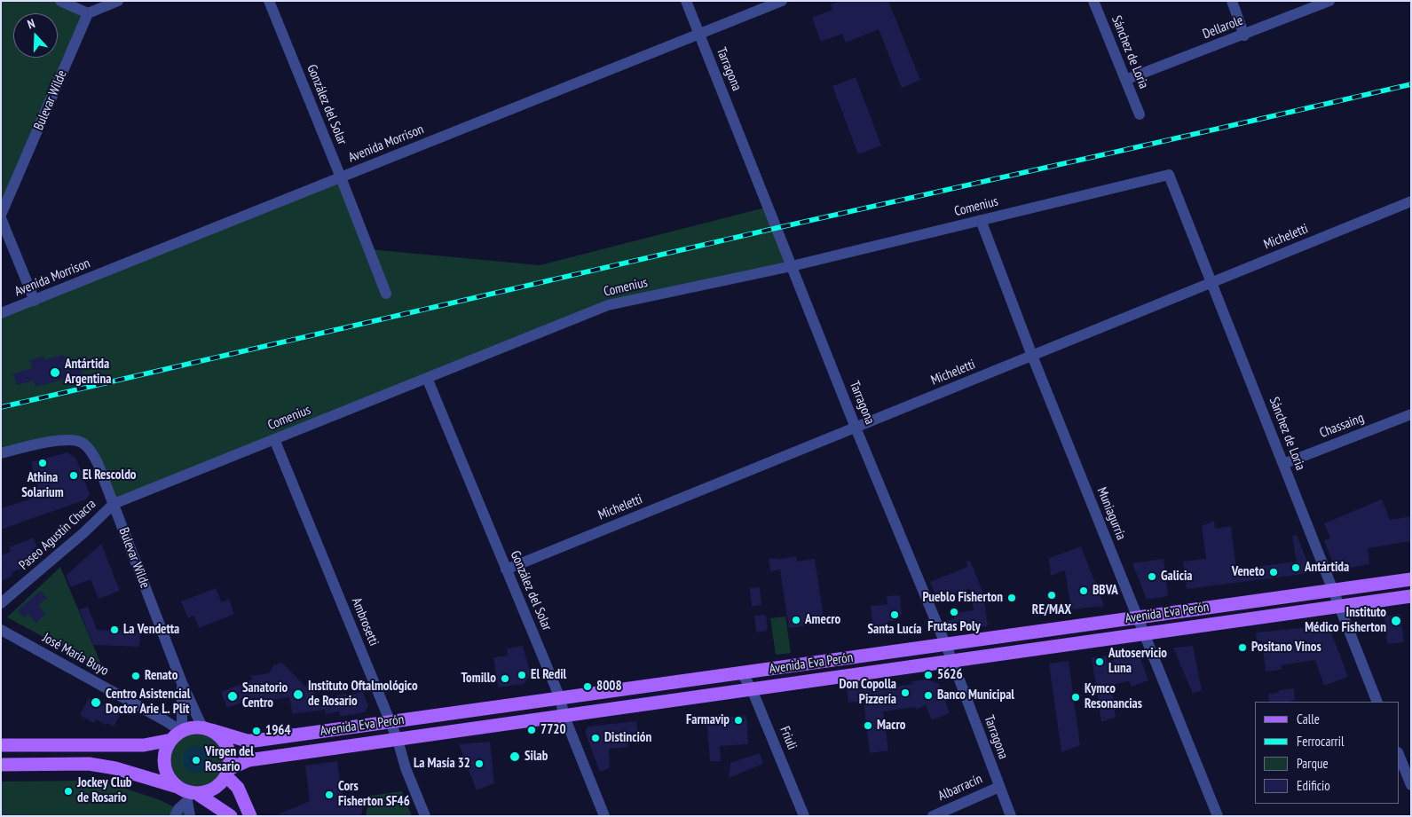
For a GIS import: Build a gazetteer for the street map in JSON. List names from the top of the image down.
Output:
{
  "streets": {
    "main road": ["Avenida Eva Perón"],
    "street": [
      "Dellarole",
      "Sánchez de Loria",
      "Tarragona",
      "Bulevar Wilde",
      "González del Solar",
      "Avenida Morrison",
      "Comenius",
      "Micheletti",
      "Chassaing",
      "Muniagurría",
      "Paseo Agustín Chacra",
      "Ambrosetti",
      "José María Buyo",
      "Friuli",
      "Albarracín"
    ]
  },
  "crossings": [
    ["Dellarole", "Sánchez de Loria"],
    ["Sánchez de Loria", "Comenius"],
    ["Sánchez de Loria", "Micheletti"],
    ["Sánchez de Loria", "Chassaing"],
    ["Sánchez de Loria", "Avenida Eva Perón"],
    ["Tarragona", "Avenida Morrison"],
    ["Tarragona", "Comenius"],
    ["Tarragona", "Micheletti"],
    ["Tarragona", "Avenida Eva Perón"],
    ["Tarragona", "Albarracín"],
    ["Bulevar Wilde", "Comenius"],
    ["Bulevar Wilde", "Paseo Agustín Chacra"],
    ["Bulevar Wilde", "Avenida Eva Perón"],
    ["Bulevar Wilde", "José María Buyo"],
    ["González del Solar", "Avenida Morrison"],
    ["González del Solar", "Comenius"],
    ["González del Solar", "Micheletti"],
    ["González del Solar", "Avenida Eva Perón"],
    ["Comenius", "Muniagurría"],
    ["Comenius", "Paseo Agustín Chacra"],
    ["Comenius", "Ambrosetti"],
    ["Micheletti", "Muniagurría"],
    ["Muniagurría", "Avenida Eva Perón"],
    ["Avenida Eva Perón", "Ambrosetti"],
    ["Avenida Eva Perón", "José María Buyo"],
    ["Avenida Eva Perón", "Friuli"]
  ],
  "places": [
    "Antártida Argentina",
    "Athina Solarium",
    "El Rescoldo",
    "Antártida",
    "Veneto",
    "Galicia",
    "BBVA",
    "RE/MAX",
    "Pueblo Fisherton",
    "Frutas Poly",
    "Santa Lucía",
    "Amecro",
    "Instituto Médico Fisherton",
    "La Vendetta",
    "Positano Vinos",
    "Autoservicio Luna",
    "El Redil",
    "5626",
    "Renato",
    "Tomillo",
    "8008",
    "Don Copolla Pizzería",
    "Instituto Oftalmológico de Rosario",
    "Banco Municipal",
    "Sanatorio Centro",
    "Kymco Resonancias",
    "Centro Asistencial Doctor Arie L. Plit",
    "Farmavip",
    "Macro",
    "7720",
    "1964",
    "Distinción",
    "Silab",
    "Virgen del Rosario",
    "La Masía 32",
    "Jockey Club de Rosario",
    "Cors Fisherton SF46"
  ],
  "legend": [
    "Calle",
    "Ferrocarril",
    "Parque",
    "Edificio"
  ],
  "north": "top"
}
